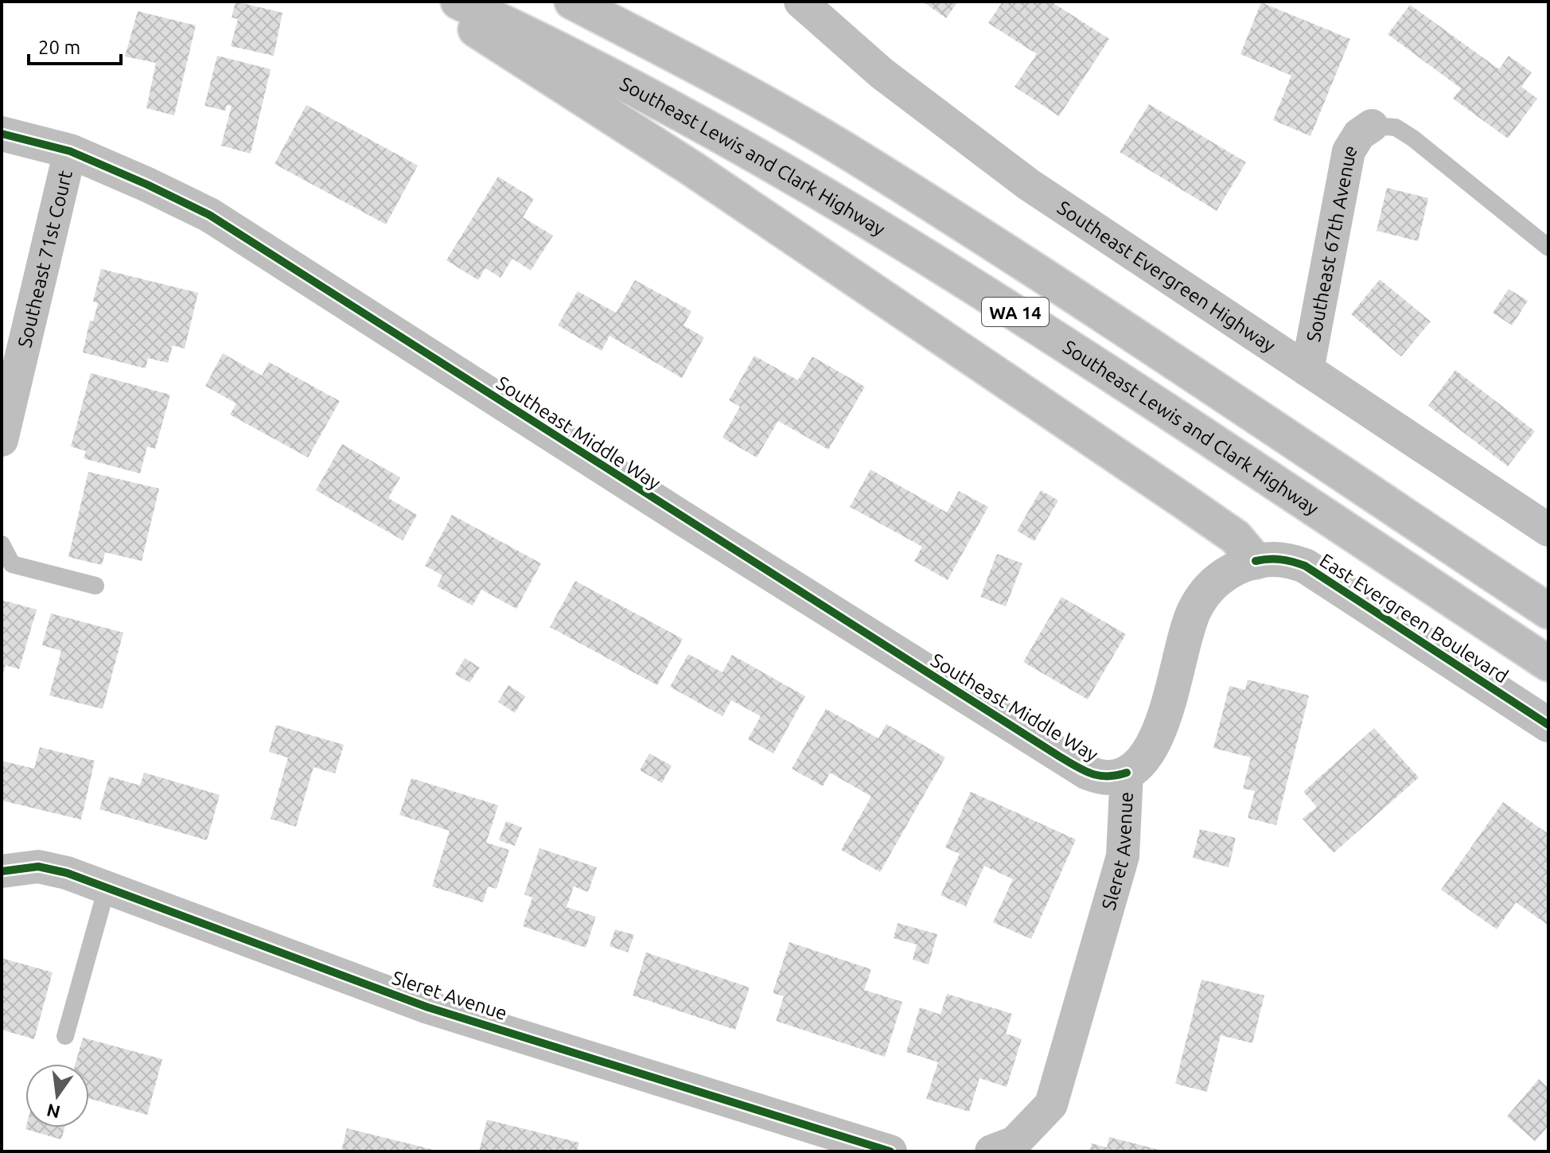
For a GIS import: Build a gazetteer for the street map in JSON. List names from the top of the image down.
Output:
{
  "streets": {
    "highway": ["Southeast Lewis and Clark Highway", "WA 14"],
    "street": [
      "Southeast 67th Avenue",
      "Southeast 71st Court",
      "Southeast Evergreen Highway",
      "Southeast Middle Way",
      "East Evergreen Boulevard",
      "Sleret Avenue"
    ]
  },
  "crossings": [
    ["Southeast 67th Avenue", "Southeast Evergreen Highway"],
    ["Southeast 71st Court", "Southeast Middle Way"],
    ["Southeast Middle Way", "Sleret Avenue"],
    ["East Evergreen Boulevard", "Sleret Avenue"]
  ],
  "scale_bar": "20 m",
  "north": "bottom"
}
